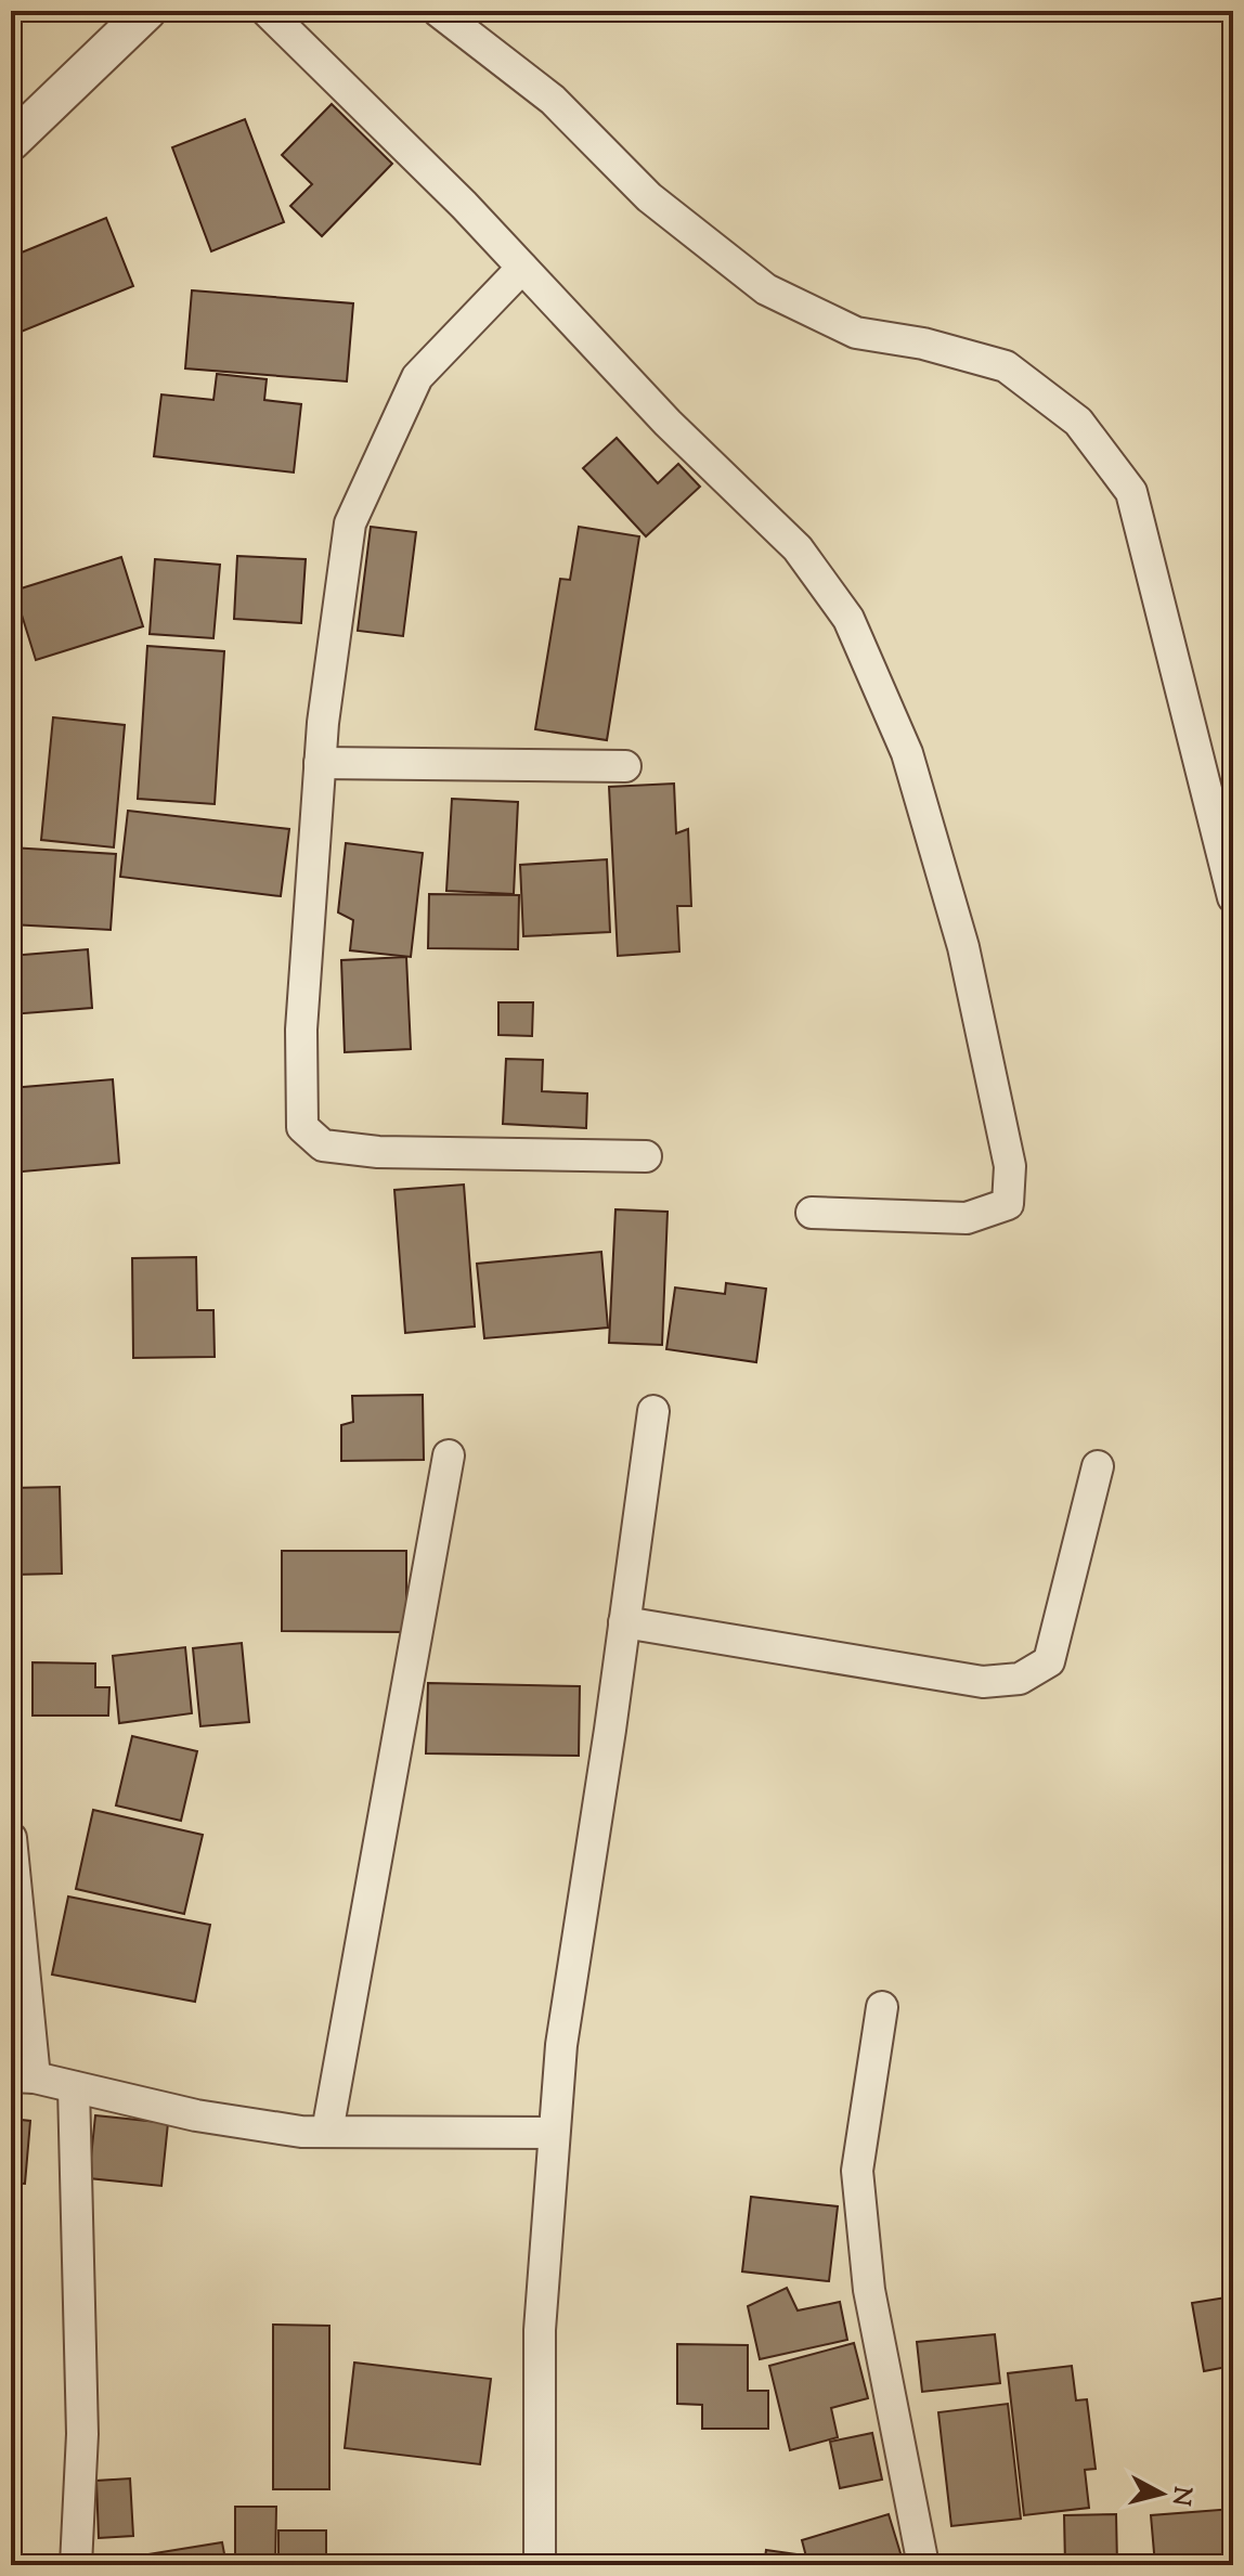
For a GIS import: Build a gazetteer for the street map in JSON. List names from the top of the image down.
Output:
{
  "north": "right"
}
